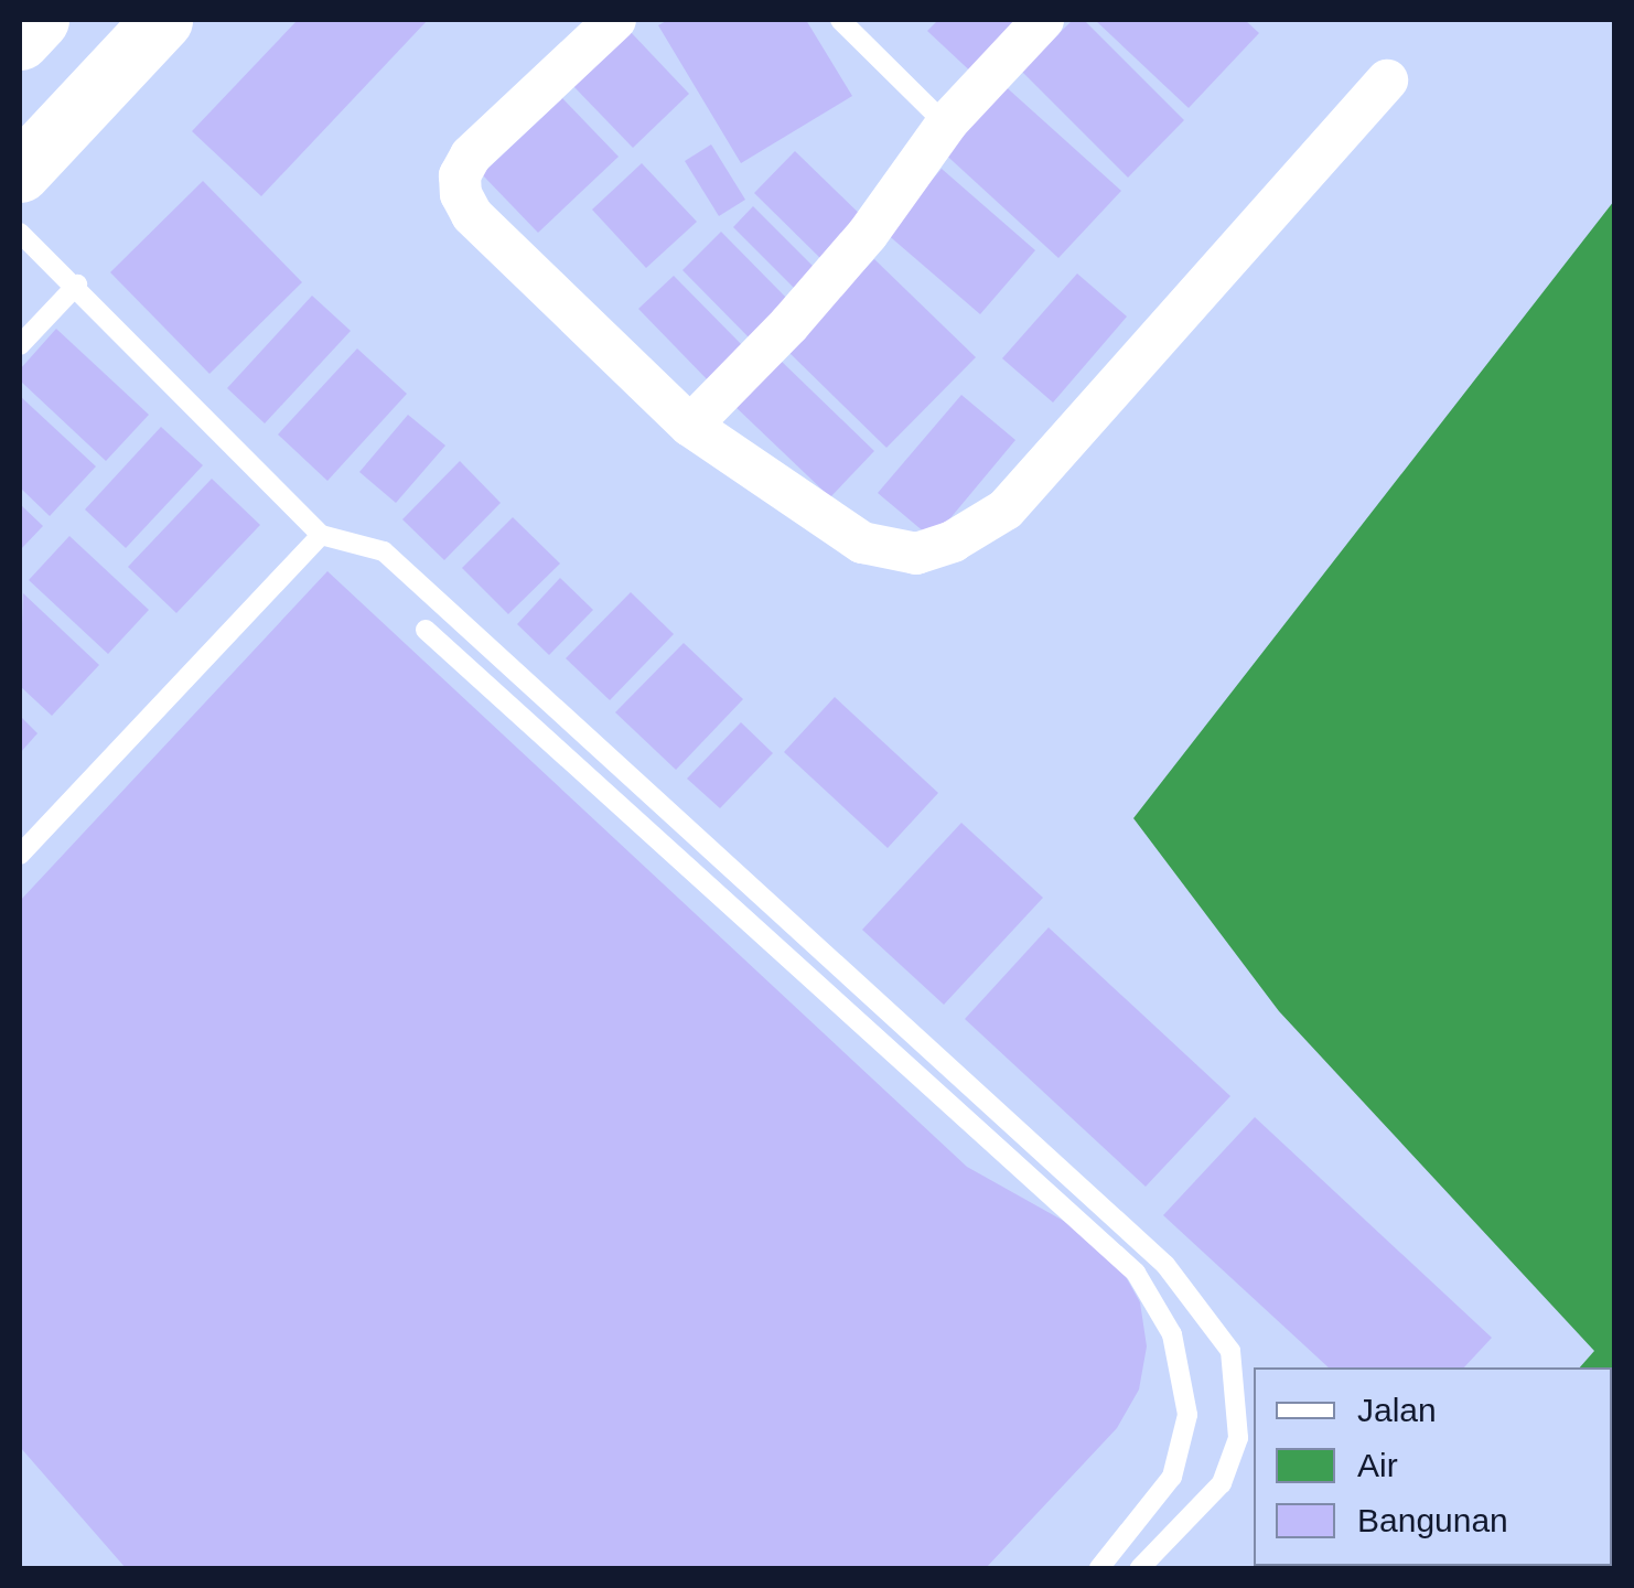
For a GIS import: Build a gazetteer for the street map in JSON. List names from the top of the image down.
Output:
{
  "legend": ["Jalan", "Air", "Bangunan"]
}
